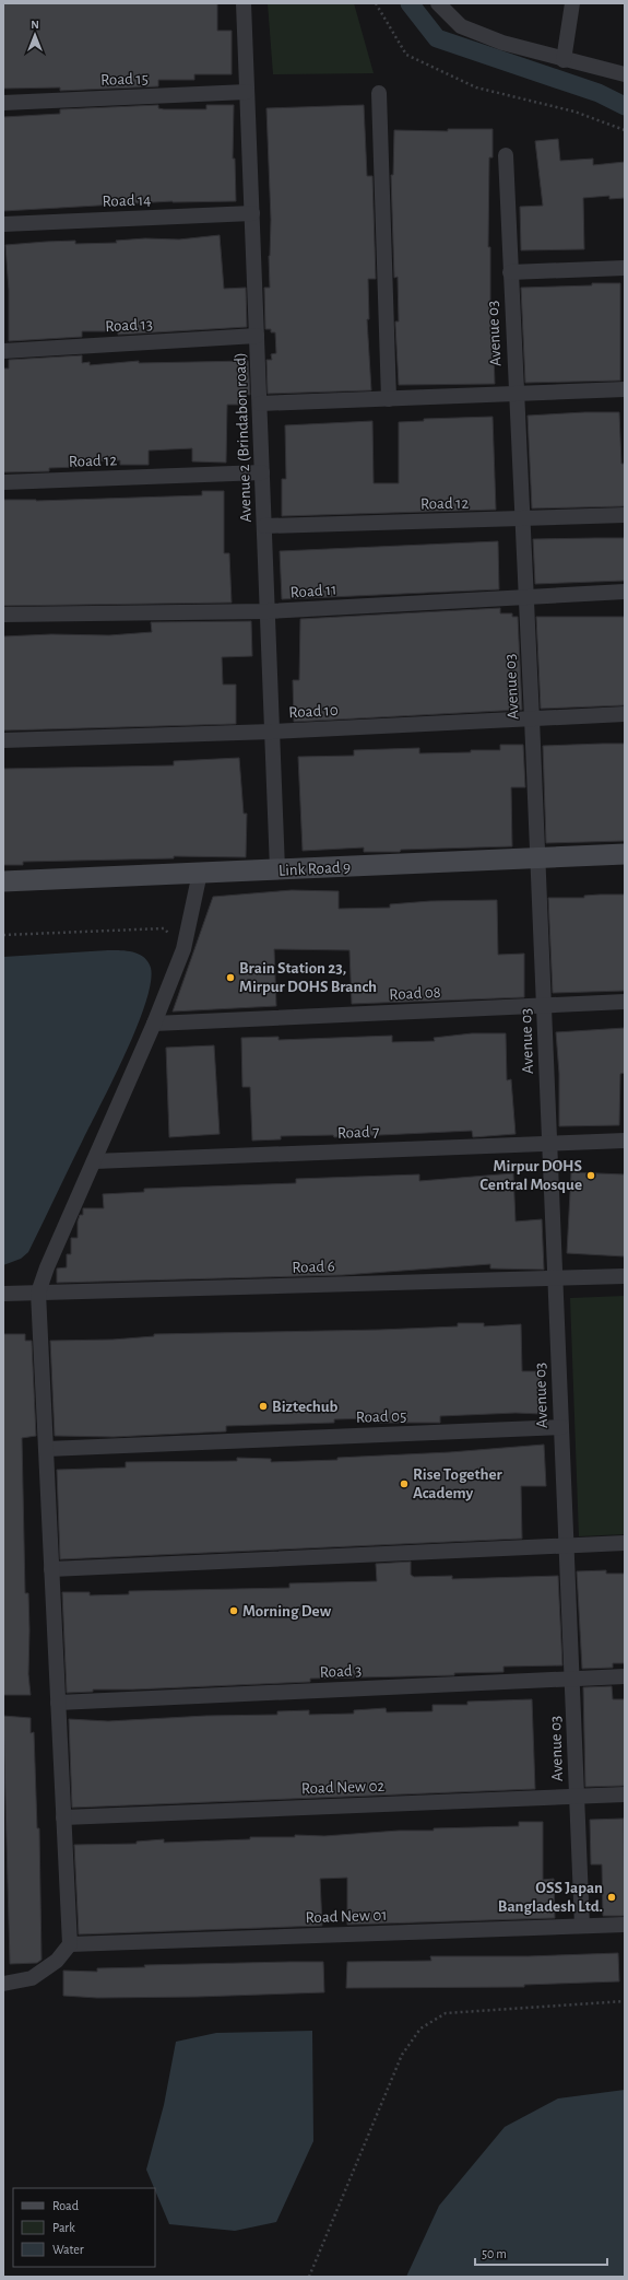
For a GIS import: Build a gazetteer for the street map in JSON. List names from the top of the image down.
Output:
{
  "streets": {
    "main road": ["Link Road 9"],
    "street": [
      "Road 15",
      "Road 14",
      "Road 13",
      "Avenue 03",
      "Avenue 2 (Brindabon road)",
      "Road 12",
      "Road 11",
      "Road 10",
      "Road 08",
      "Road 7",
      "Road 6",
      "Road 05",
      "Road 3",
      "Road New 02",
      "Road New 01"
    ]
  },
  "crossings": [
    ["Road 15", "Avenue 2 (Brindabon road)"],
    ["Road 14", "Avenue 2 (Brindabon road)"],
    ["Road 13", "Avenue 2 (Brindabon road)"],
    ["Avenue 03", "Road 12"],
    ["Avenue 03", "Road 11"],
    ["Avenue 03", "Road 10"],
    ["Avenue 03", "Link Road 9"],
    ["Avenue 03", "Road 08"],
    ["Avenue 03", "Road 7"],
    ["Avenue 03", "Road 6"],
    ["Avenue 03", "Road 05"],
    ["Avenue 03", "Road 3"],
    ["Avenue 03", "Road New 02"],
    ["Avenue 03", "Road New 01"],
    ["Avenue 2 (Brindabon road)", "Road 12"],
    ["Avenue 2 (Brindabon road)", "Road 11"],
    ["Avenue 2 (Brindabon road)", "Road 10"],
    ["Avenue 2 (Brindabon road)", "Link Road 9"]
  ],
  "places": [
    "Brain Station 23, Mirpur DOHS Branch",
    "Mirpur DOHS Central Mosque",
    "Biztechub",
    "Rise Together Academy",
    "Morning Dew",
    "OSS Japan Bangladesh Ltd."
  ],
  "legend": ["Road", "Park", "Water"],
  "scale_bar": "50 m",
  "north": "top"
}
